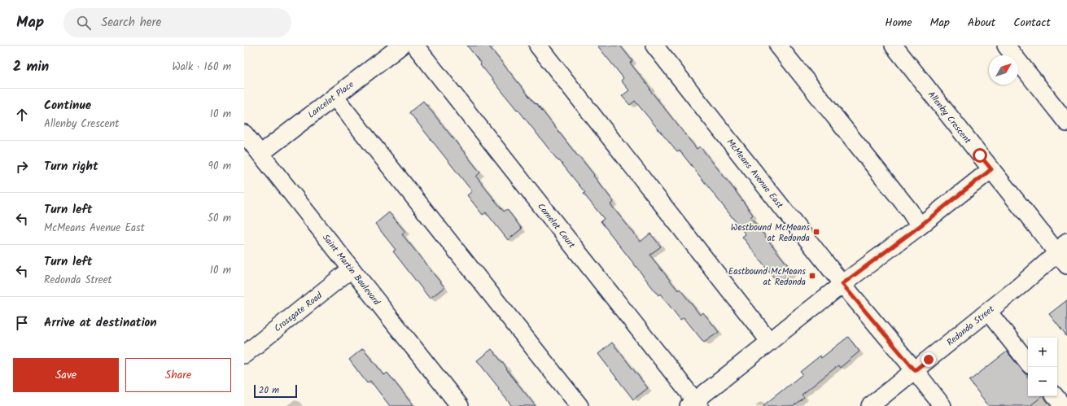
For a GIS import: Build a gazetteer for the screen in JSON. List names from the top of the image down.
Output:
{
  "streets": {
    "street": [
      "Lancelot Place",
      "Allenby Crescent",
      "McMeans Avenue East",
      "Camelot Court",
      "Saint Martin Boulevard",
      "Crossgate Road",
      "Redonda Street"
    ]
  },
  "crossings": [
    ["Lancelot Place", "Saint Martin Boulevard"],
    ["Allenby Crescent", "Redonda Street"],
    ["McMeans Avenue East", "Redonda Street"],
    ["Saint Martin Boulevard", "Crossgate Road"]
  ],
  "places": {
    "transit": ["Westbound McMeans at Redonda", "Eastbound McMeans at Redonda"]
  },
  "scale_bar": "20 m",
  "north": "top right",
  "page": {
    "header": "Map",
    "search": "Search here",
    "nav": [
      "Home",
      "Map",
      "About",
      "Contact"
    ],
    "heading": ["2 min", "Walk · 160 m"],
    "list": [
      ["Continue", "Allenby Crescent", "10 m"],
      ["Turn right", "90 m"],
      ["Turn left", "McMeans Avenue East", "50 m"],
      ["Turn left", "Redonda Street", "10 m"],
      "Arrive at destination"
    ],
    "map_buttons": ["+", "−"],
    "buttons": ["Save", "Share"],
    "scale": "20 m"
  }
}
